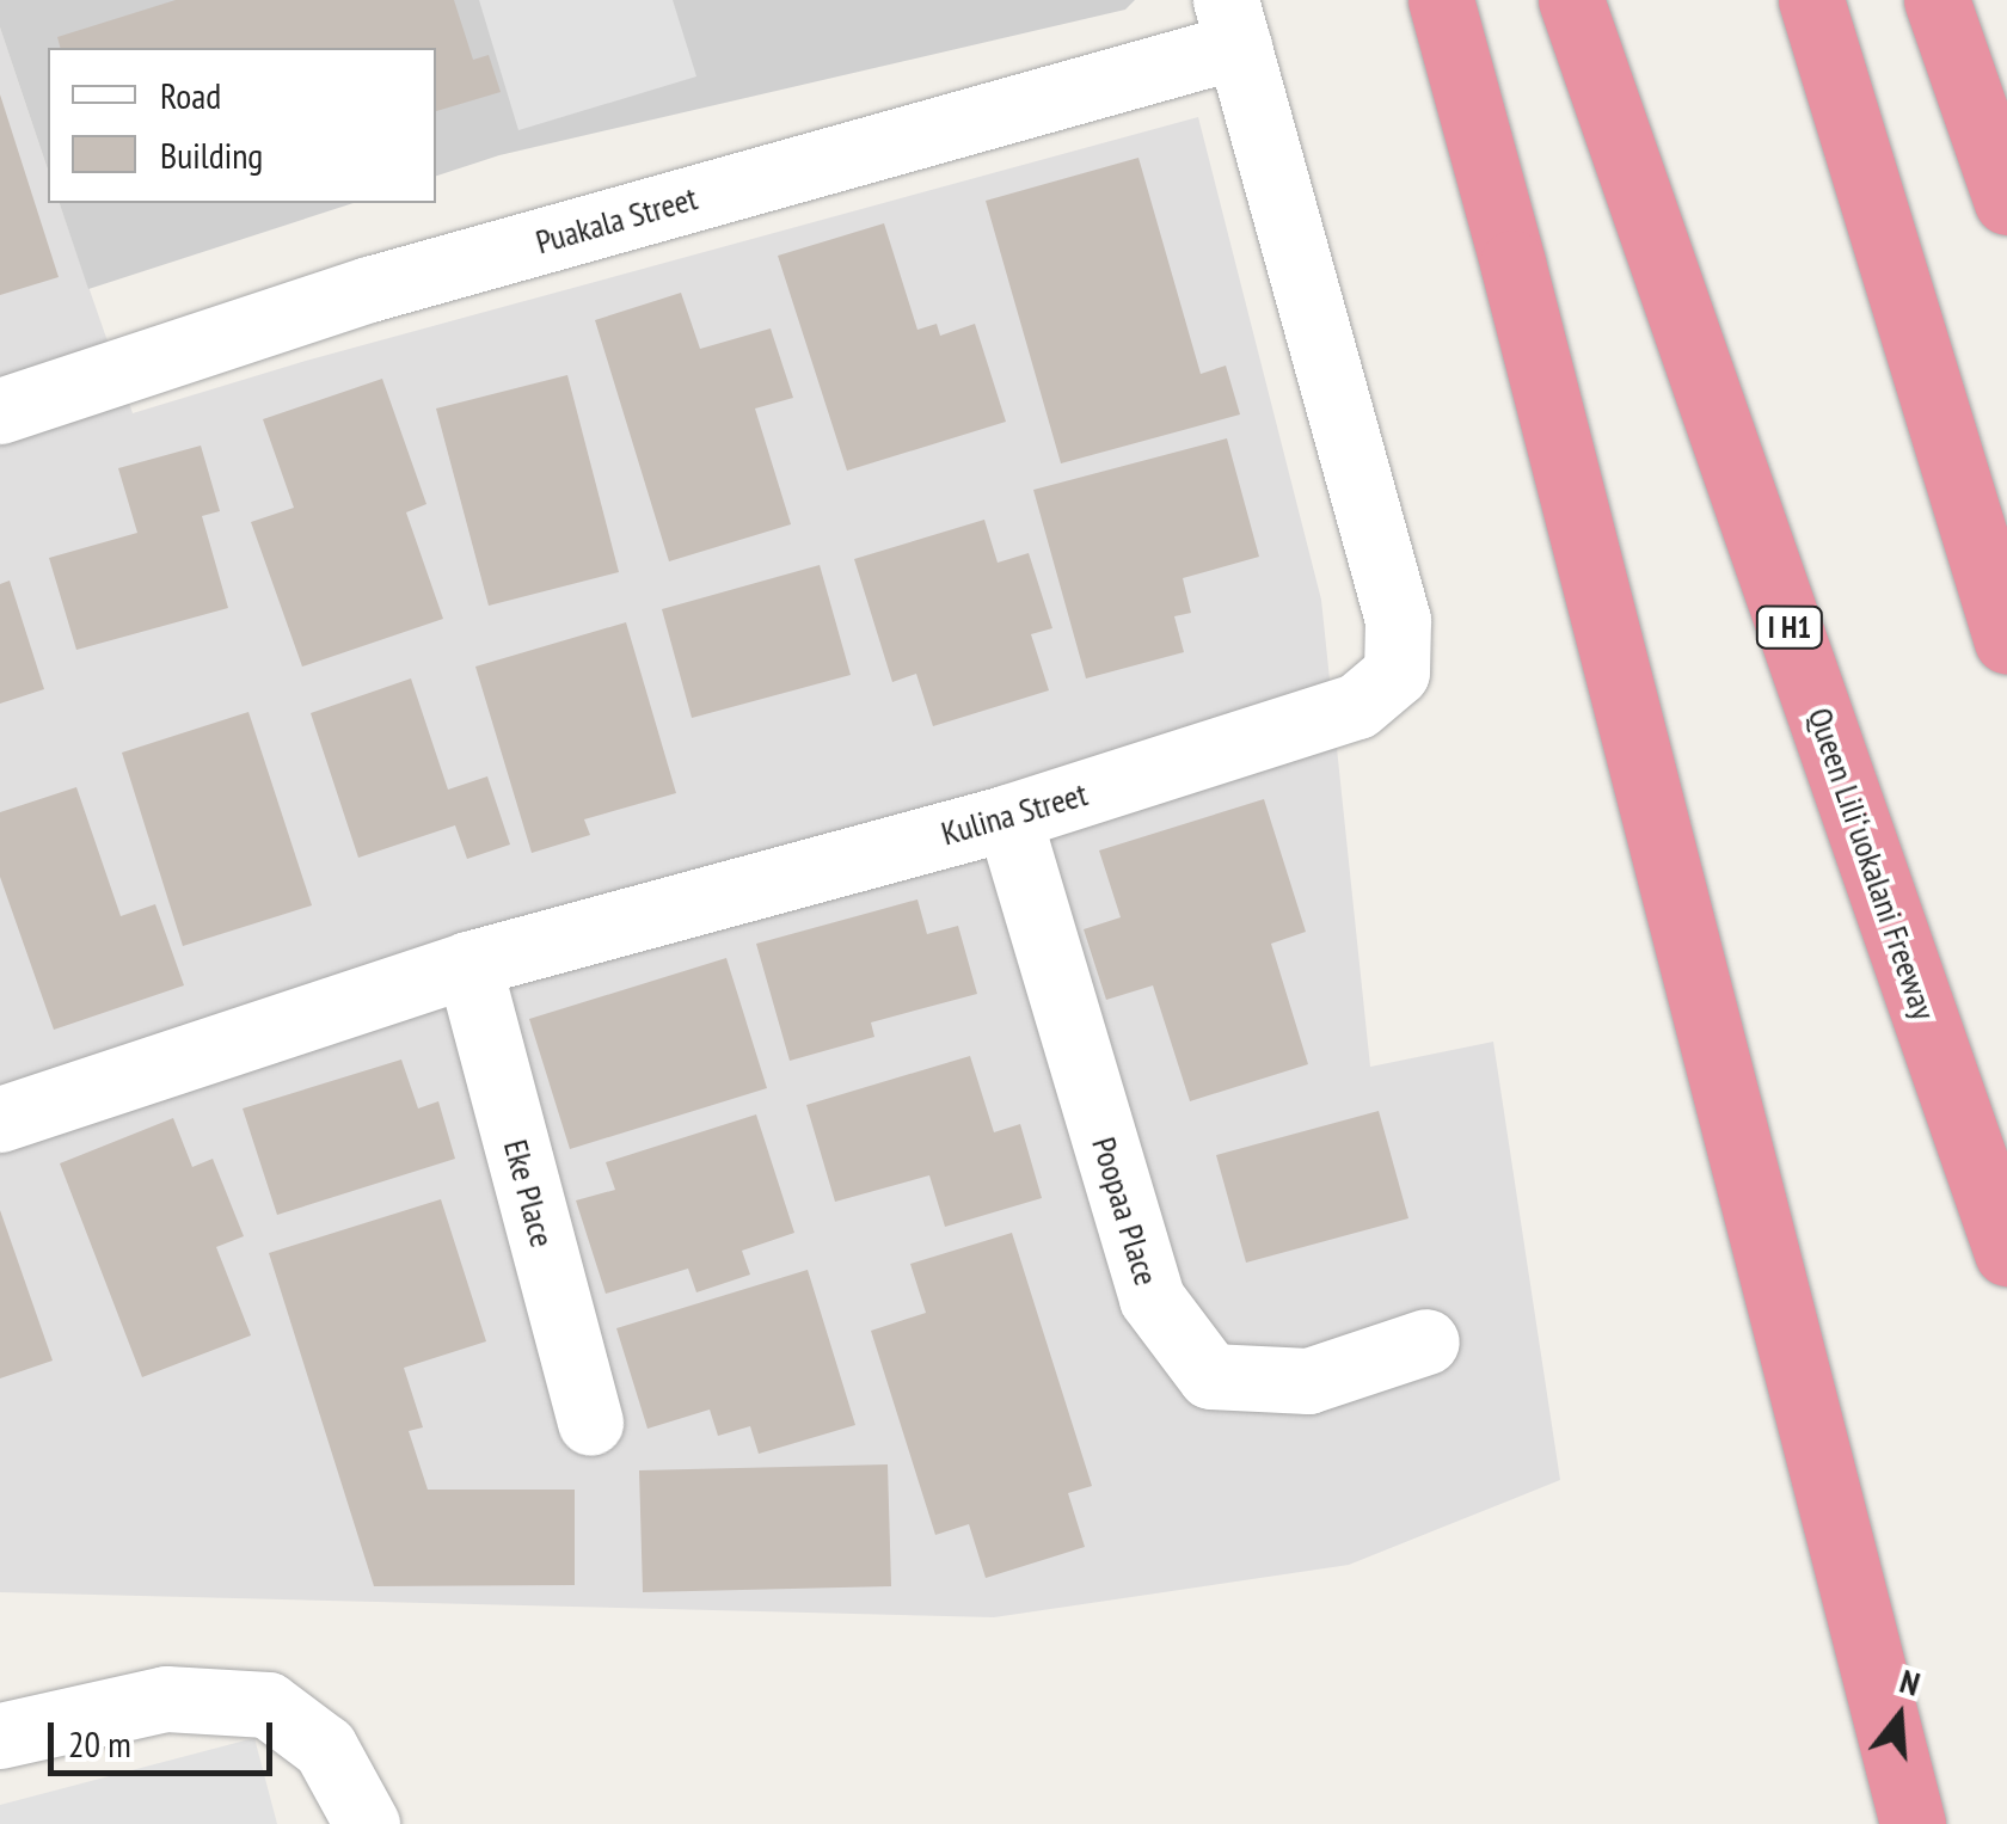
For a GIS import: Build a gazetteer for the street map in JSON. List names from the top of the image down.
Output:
{
  "streets": {
    "highway": ["I H1", "Queen Liliʻuokalani Freeway"],
    "street": [
      "Puakala Street",
      "Kulina Street",
      "Eke Place",
      "Poopaa Place"
    ]
  },
  "crossings": [
    ["Puakala Street", "Kulina Street"],
    ["Kulina Street", "Eke Place"],
    ["Kulina Street", "Poopaa Place"]
  ],
  "legend": ["Road", "Building"],
  "scale_bar": "20 m",
  "north": "top"
}
